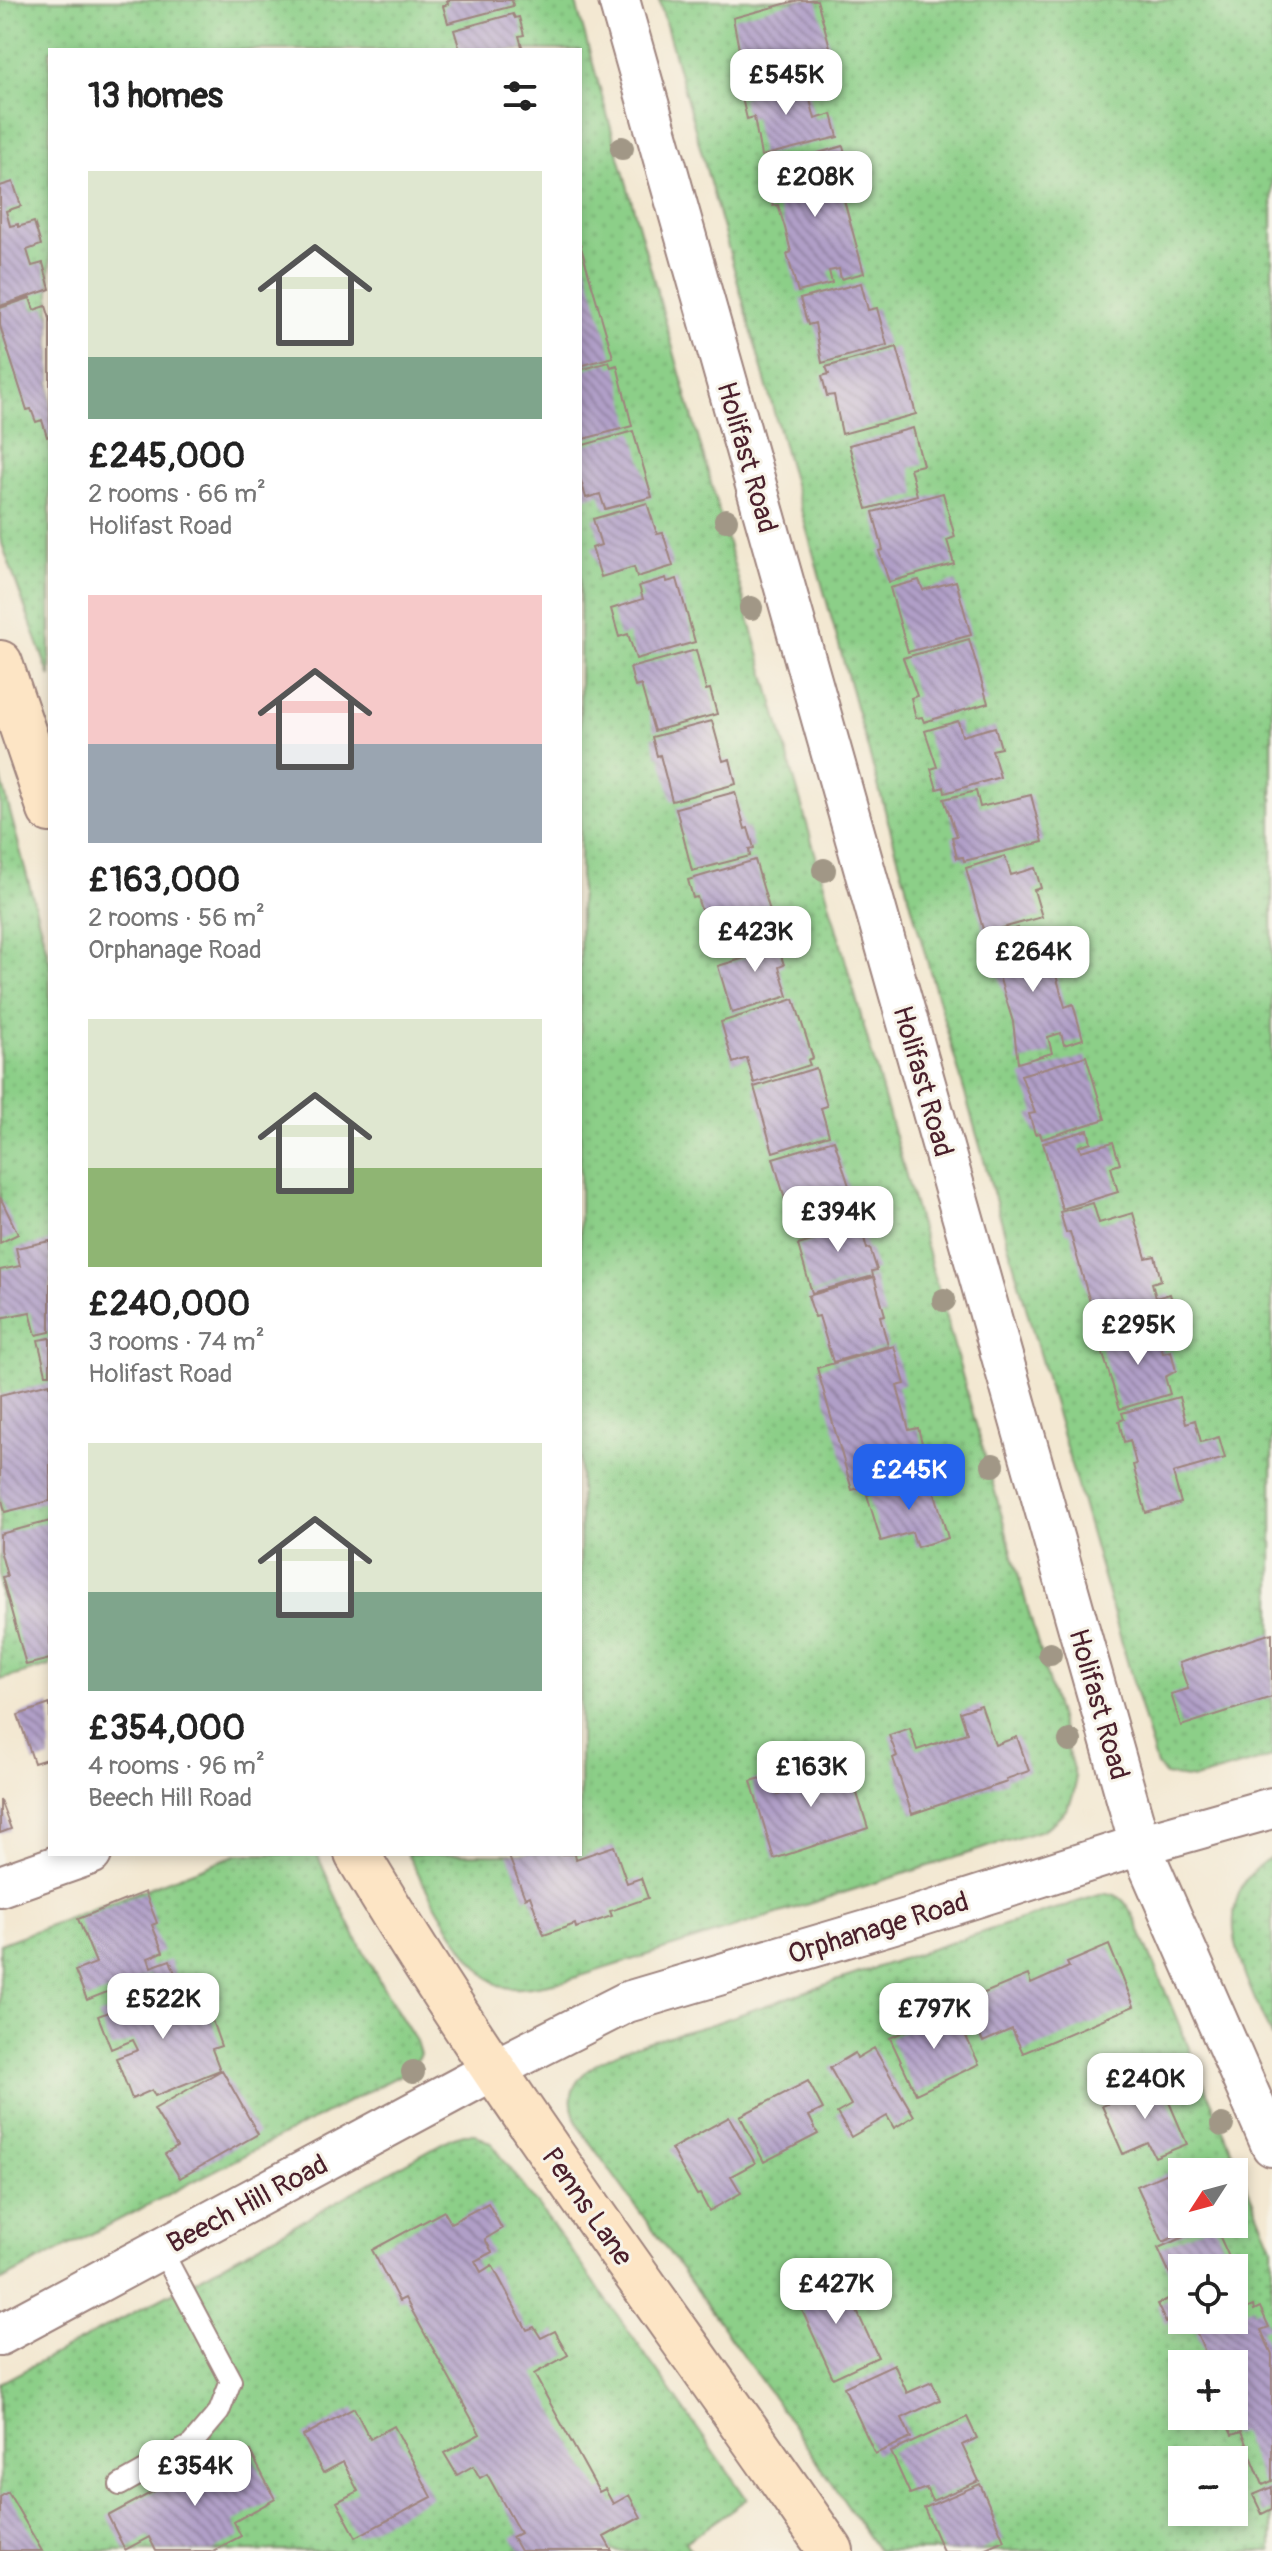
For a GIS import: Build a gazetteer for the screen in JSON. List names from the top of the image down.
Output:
{
  "streets": {
    "main road": ["Penns Lane"],
    "street": ["Holifast Road", "Orphanage Road", "Beech Hill Road"]
  },
  "crossings": [
    ["Holifast Road", "Orphanage Road"],
    ["Orphanage Road", "Beech Hill Road"],
    ["Orphanage Road", "Penns Lane"],
    ["Beech Hill Road", "Penns Lane"]
  ],
  "north": "bottom left",
  "page": {
    "heading": "13 homes",
    "price": [
      "£545K",
      "£208K",
      "£423K",
      "£264K",
      "£394K",
      "£295K",
      "£245K",
      "£163K",
      "£522K",
      "£797K",
      "£240K",
      "£427K",
      "£354K"
    ],
    "list": [
      {
        "name": "£245,000",
        "note": "2 rooms · 66 m² · Holifast Road"
      },
      {
        "name": "£163,000",
        "note": "2 rooms · 56 m² · Orphanage Road"
      },
      {
        "name": "£240,000",
        "note": "3 rooms · 74 m² · Holifast Road"
      },
      {
        "name": "£354,000",
        "note": "4 rooms · 96 m² · Beech Hill Road"
      }
    ],
    "map_buttons": ["+", "−"]
  }
}
